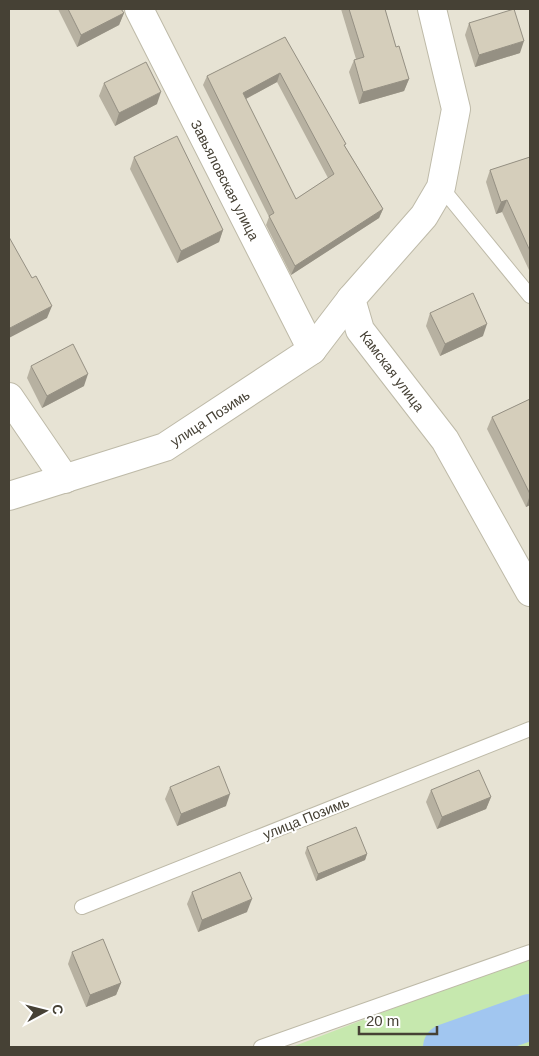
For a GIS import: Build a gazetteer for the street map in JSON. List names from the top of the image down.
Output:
{
  "streets": {
    "street": ["Завьяловская улица", "Камская улица", "улица Позимь"]
  },
  "crossings": [
    ["Завьяловская улица", "улица Позимь"],
    ["Камская улица", "улица Позимь"]
  ],
  "scale_bar": "20 m",
  "north": "right"
}
